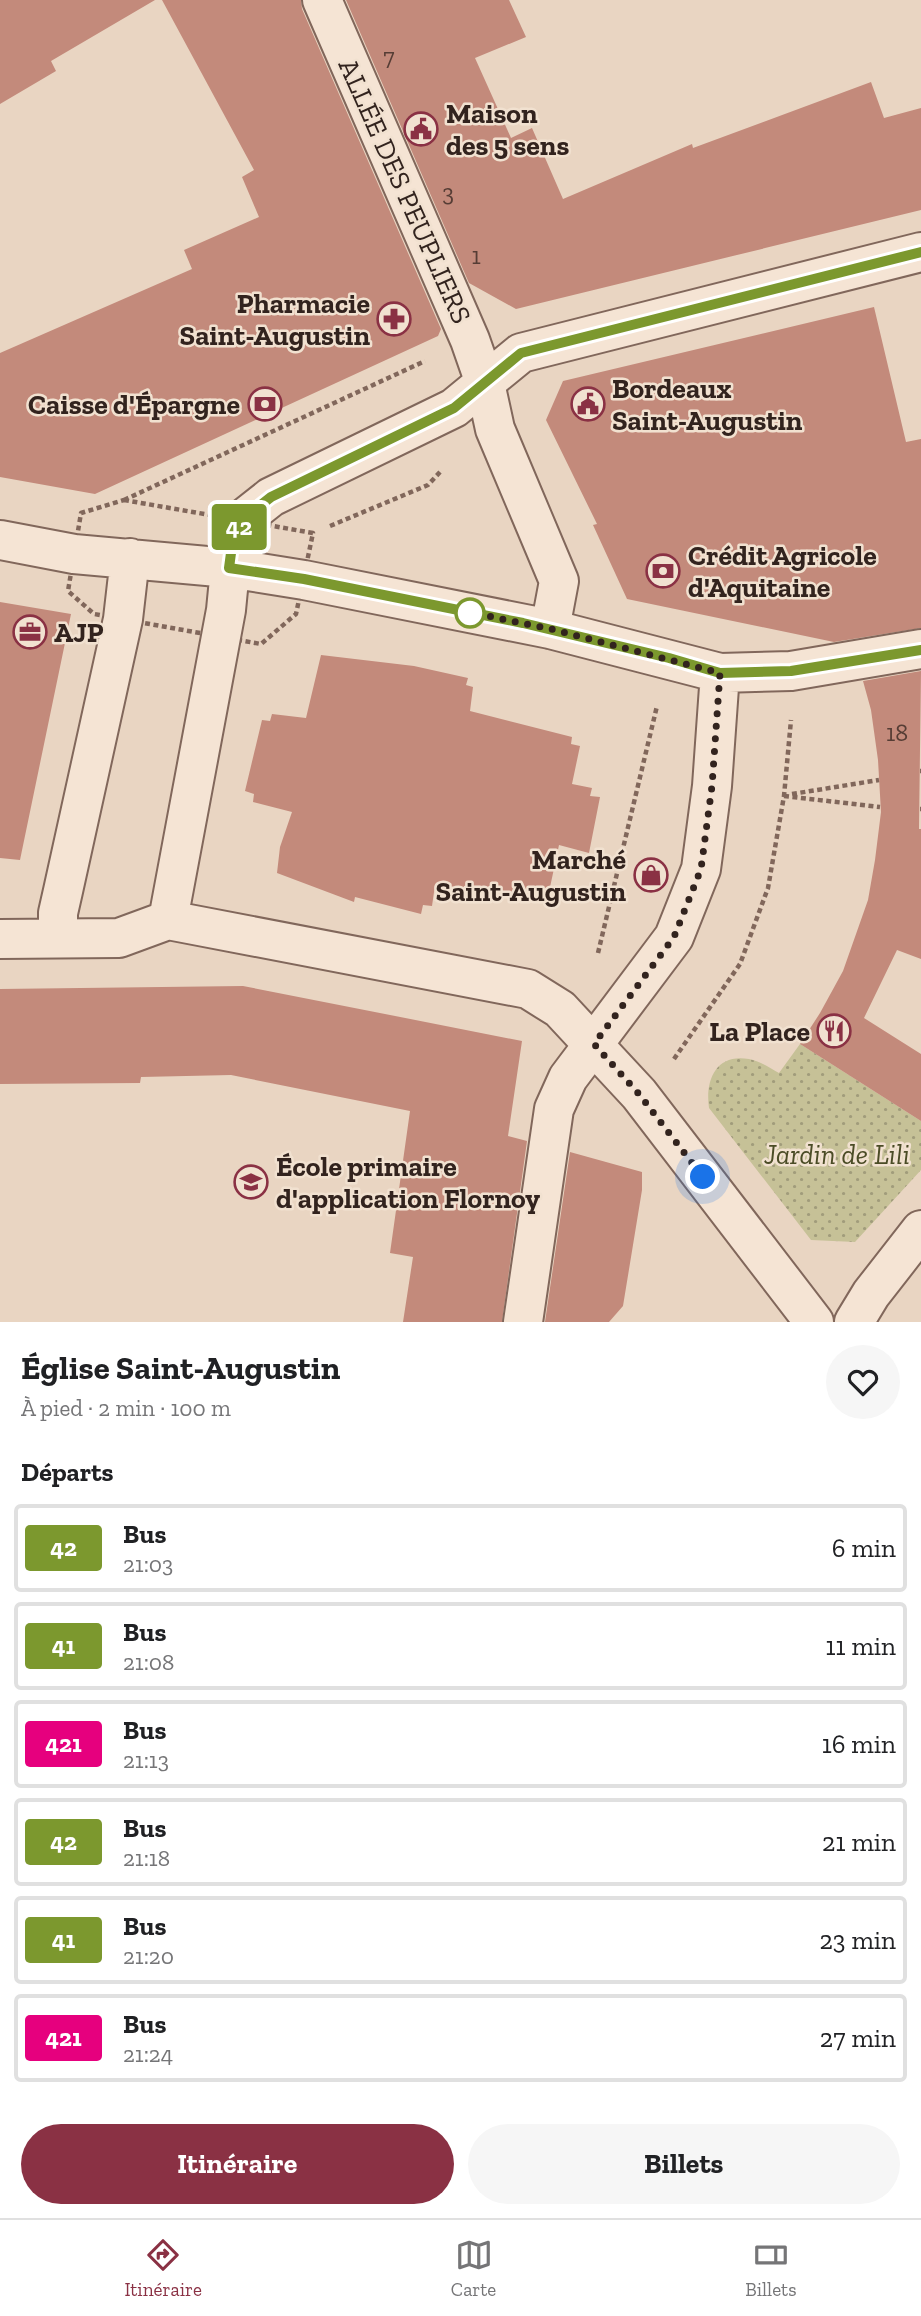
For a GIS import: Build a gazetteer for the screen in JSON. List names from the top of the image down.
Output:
{
  "streets": {
    "street": ["ALLÉE DES PEUPLIERS"]
  },
  "parks": ["Jardin de Lili"],
  "places": {
    "public building": ["Maison des 5 sens", "Bordeaux Saint-Augustin"],
    "pharmacy": ["Pharmacie Saint-Augustin"],
    "bank": ["Caisse d'Épargne", "Crédit Agricole d'Aquitaine"],
    "office": ["AJP"],
    "shop": ["Marché Saint-Augustin"],
    "restaurant": ["La Place"],
    "school or university": ["École primaire d'application Flornoy"]
  },
  "lines": ["bus line 42"],
  "house_numbers": [
    "7",
    "3",
    "1",
    "18"
  ],
  "page": {
    "on_map": "42",
    "heading": [
      ["Église Saint-Augustin", "À pied · 2 min · 100 m"],
      "Départs"
    ],
    "list": [
      {
        "mark": "42",
        "name": "Bus",
        "note": "21:03",
        "value": "6 min"
      },
      {
        "mark": "41",
        "name": "Bus",
        "note": "21:08",
        "value": "11 min"
      },
      {
        "mark": "421",
        "name": "Bus",
        "note": "21:13",
        "value": "16 min"
      },
      {
        "mark": "42",
        "name": "Bus",
        "note": "21:18",
        "value": "21 min"
      },
      {
        "mark": "41",
        "name": "Bus",
        "note": "21:20",
        "value": "23 min"
      },
      {
        "mark": "421",
        "name": "Bus",
        "note": "21:24",
        "value": "27 min"
      }
    ],
    "buttons": ["Itinéraire", "Billets"],
    "tabs": ["Itinéraire", "Carte", "Billets"]
  }
}
